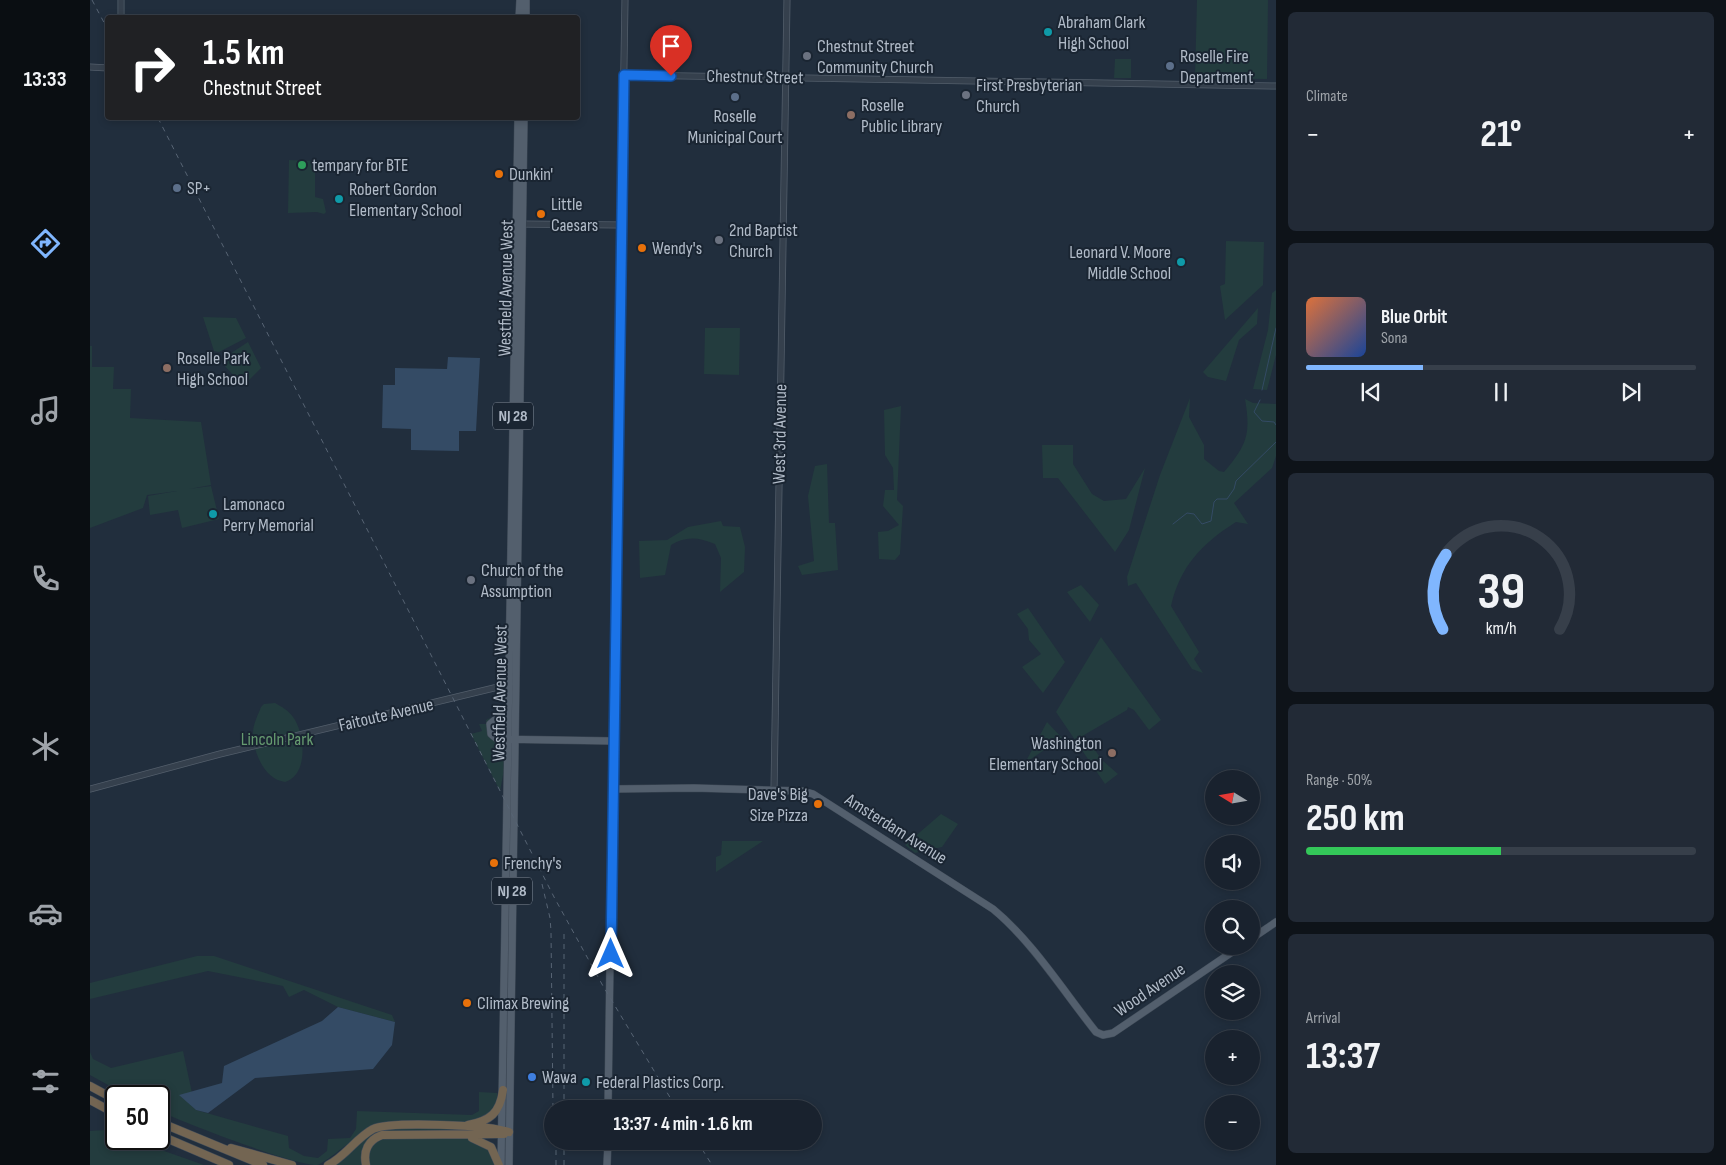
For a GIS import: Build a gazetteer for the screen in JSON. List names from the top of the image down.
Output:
{
  "streets": {
    "main road": [
      "Westfield Avenue West",
      "NJ 28",
      "Amsterdam Avenue",
      "Wood Avenue"
    ],
    "street": ["Chestnut Street", "West 3rd Avenue", "Faitoute Avenue"]
  },
  "crossings": [
    ["Chestnut Street", "West 3rd Avenue"],
    ["Westfield Avenue West", "NJ 28"],
    ["Westfield Avenue West", "Faitoute Avenue"],
    ["West 3rd Avenue", "Amsterdam Avenue"],
    ["Amsterdam Avenue", "Wood Avenue"]
  ],
  "parks": ["Lincoln Park"],
  "places": [
    "Abraham Clark High School",
    "Chestnut Street Community Church",
    "Roselle Fire Department",
    "First Presbyterian Church",
    "Roselle Municipal Court",
    "Roselle Public Library",
    "tempary for BTE",
    "Dunkin'",
    "SP+",
    "Robert Gordon Elementary School",
    "Little Caesars",
    "2nd Baptist Church",
    "Wendy's",
    "Leonard V. Moore Middle School",
    "Roselle Park High School",
    "Lamonaco Perry Memorial",
    "Church of the Assumption",
    "Washington Elementary School",
    "Dave's Big Size Pizza",
    "Frenchy's",
    "Climax Brewing",
    "Wawa",
    "Federal Plastics Corp."
  ],
  "north": "left",
  "page": {
    "tabs": "13:33",
    "tile": [
      "Climate",
      ["Range · 50%", "250 km"],
      ["Arrival", "13:37"]
    ],
    "turn": ["1.5 km", "Chestnut Street"],
    "heat": ["−", "21°", "+"],
    "song": ["Blue Orbit", "Sona"],
    "map_buttons": ["+", "−"],
    "limit": "50",
    "trip": "13:37 · 4 min · 1.6 km",
    "gauge": ["39", "km/h"]
  }
}
